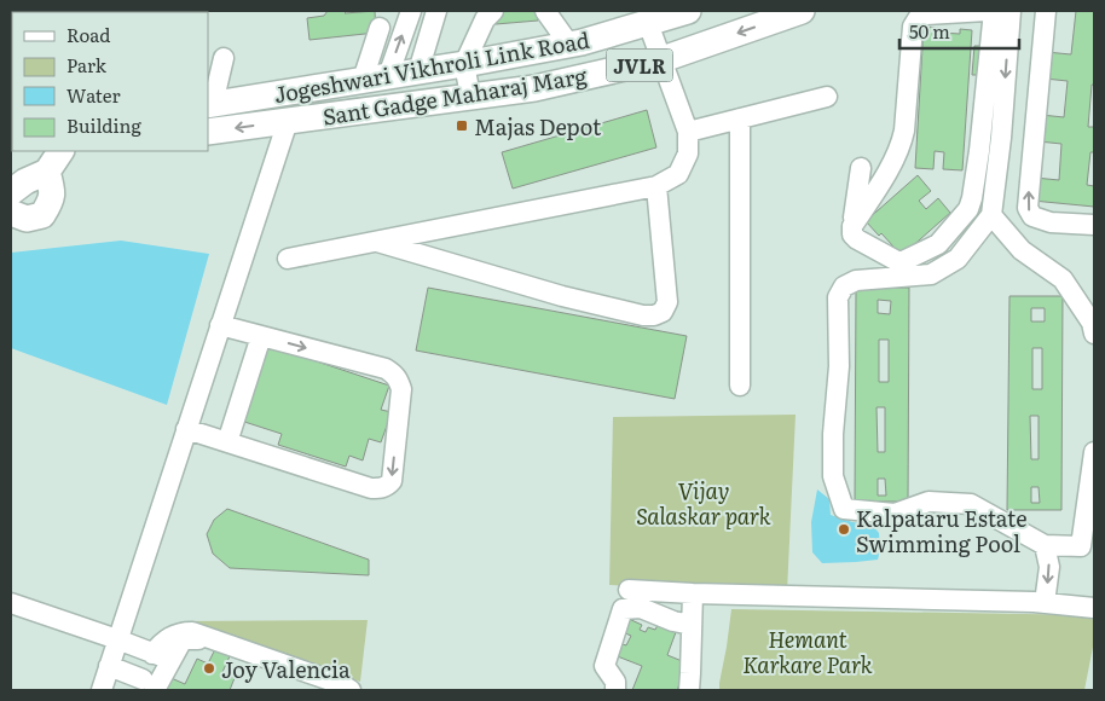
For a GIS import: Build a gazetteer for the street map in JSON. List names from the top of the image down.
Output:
{
  "streets": {
    "main road": ["JVLR", "Jogeshwari Vikhroli Link Road", "Sant Gadge Maharaj Marg"]
  },
  "one_way": ["Sant Gadge Maharaj Marg"],
  "parks": ["Vijay Salaskar park", "Hemant Karkare Park"],
  "places": {
    "transit": ["Majas Depot"],
    "other": ["Kalpataru Estate Swimming Pool", "Joy Valencia"]
  },
  "legend": [
    "Road",
    "Park",
    "Water",
    "Building"
  ],
  "scale_bar": "50 m"
}
